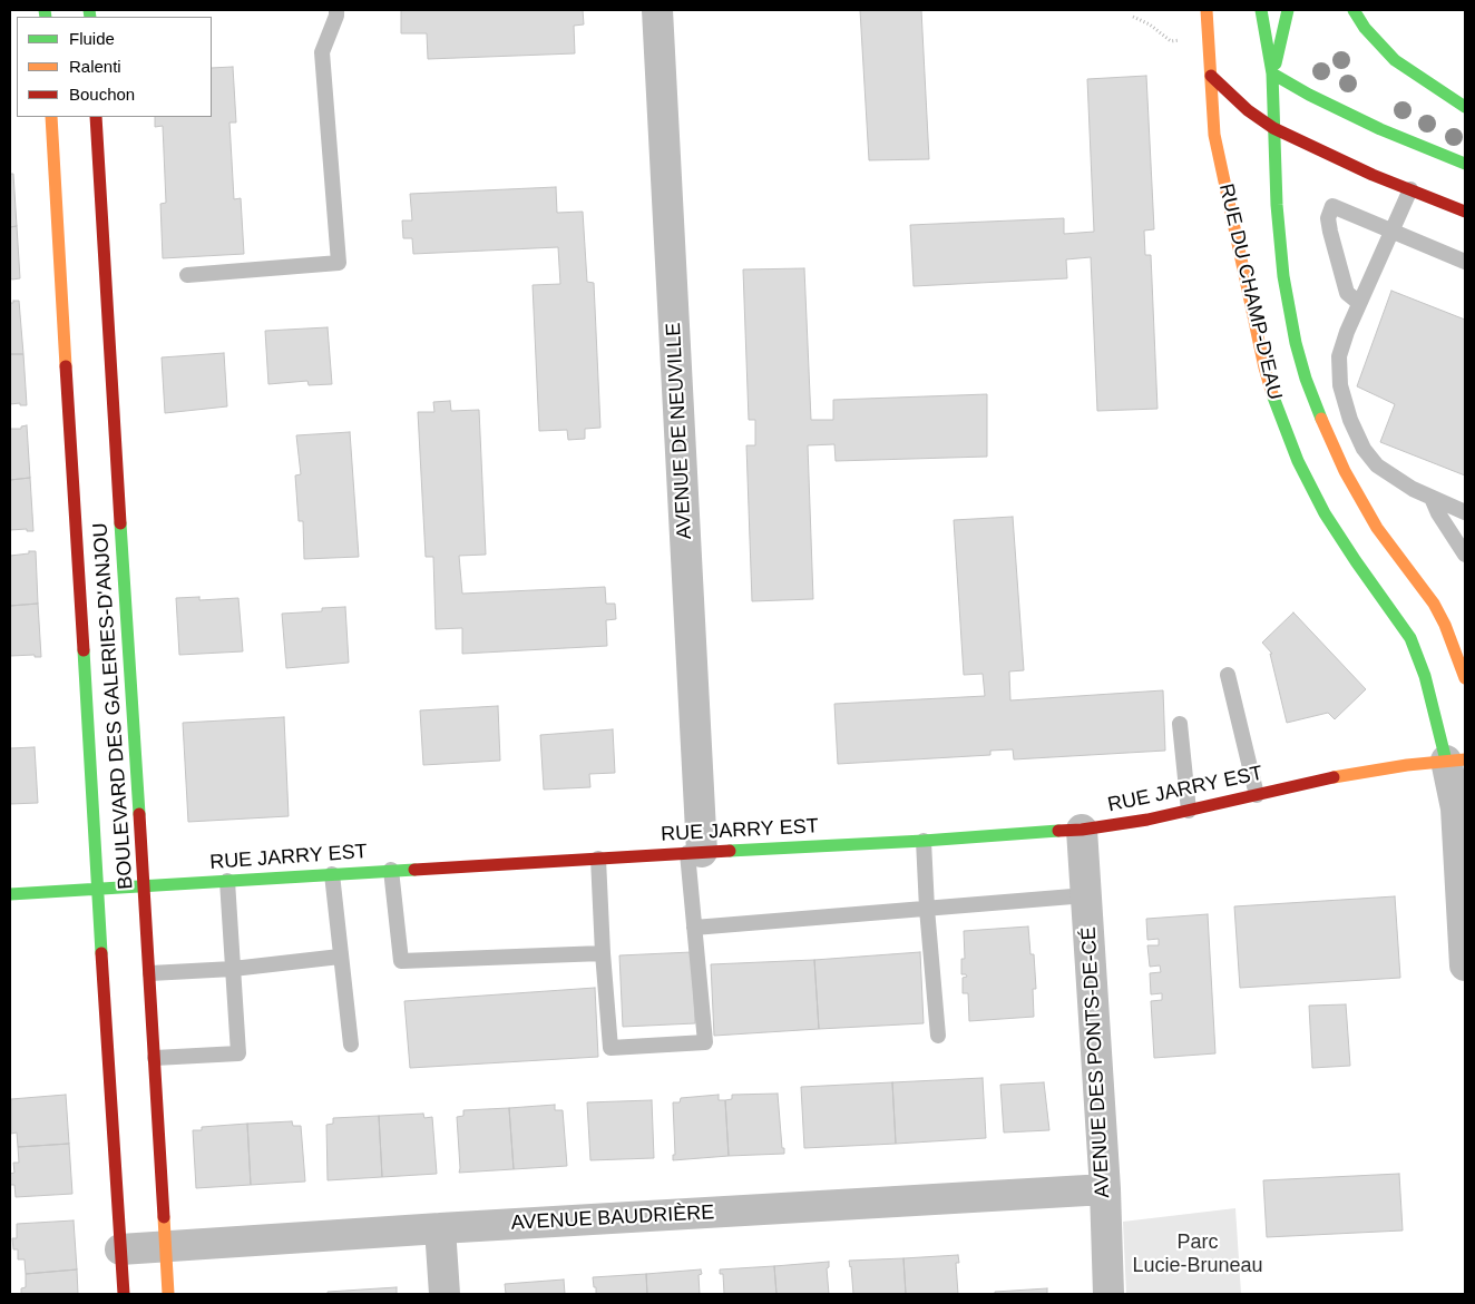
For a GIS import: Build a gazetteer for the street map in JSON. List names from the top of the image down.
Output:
{
  "streets": {
    "street": [
      "RUE DU CHAMP-D'EAU",
      "AVENUE DE NEUVILLE",
      "BOULEVARD DES GALERIES-D'ANJOU",
      "RUE JARRY EST",
      "AVENUE DES PONTS-DE-CÉ",
      "AVENUE BAUDRIÈRE"
    ]
  },
  "crossings": [
    ["RUE DU CHAMP-D'EAU", "RUE JARRY EST"],
    ["AVENUE DE NEUVILLE", "RUE JARRY EST"],
    ["BOULEVARD DES GALERIES-D'ANJOU", "RUE JARRY EST"],
    ["BOULEVARD DES GALERIES-D'ANJOU", "AVENUE BAUDRIÈRE"],
    ["RUE JARRY EST", "AVENUE DES PONTS-DE-CÉ"],
    ["AVENUE DES PONTS-DE-CÉ", "AVENUE BAUDRIÈRE"]
  ],
  "parks": ["Parc Lucie-Bruneau"],
  "legend": ["Fluide", "Ralenti", "Bouchon"]
}
